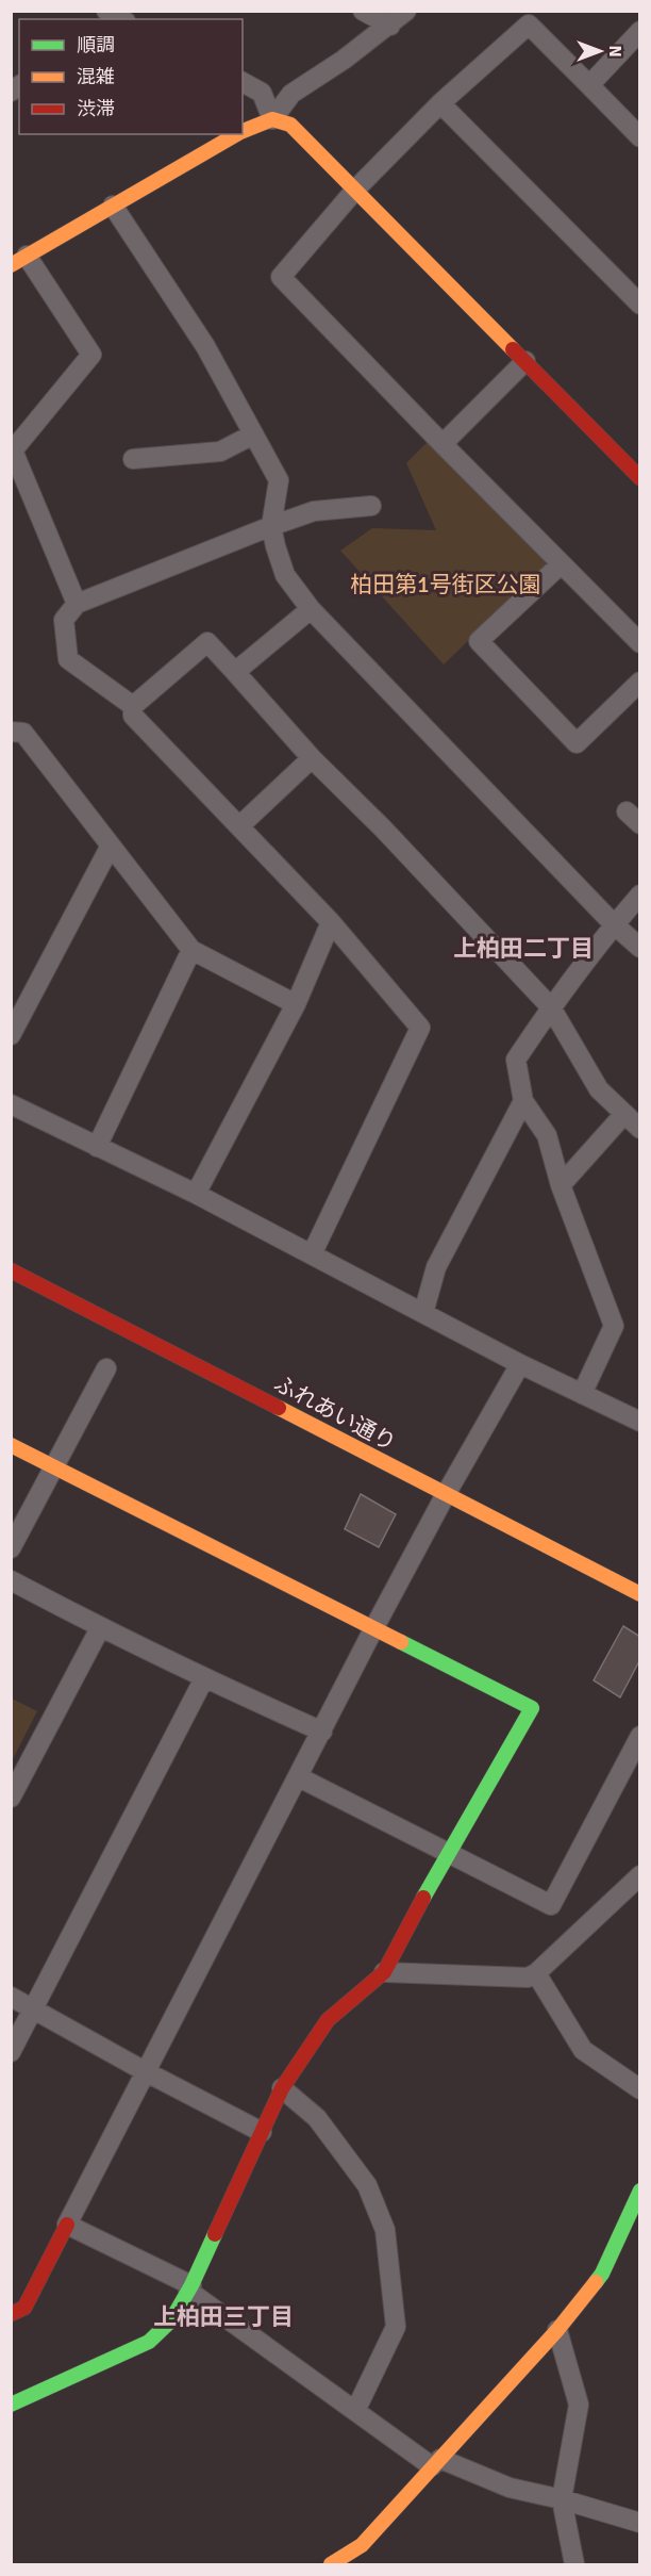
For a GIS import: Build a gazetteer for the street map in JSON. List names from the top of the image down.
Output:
{
  "streets": {
    "street": ["ふれあい通り"]
  },
  "districts": ["上柏田二丁目", "上柏田三丁目"],
  "parks": ["柏田第1号街区公園"],
  "legend": ["順調", "混雑", "渋滞"],
  "north": "right"
}
